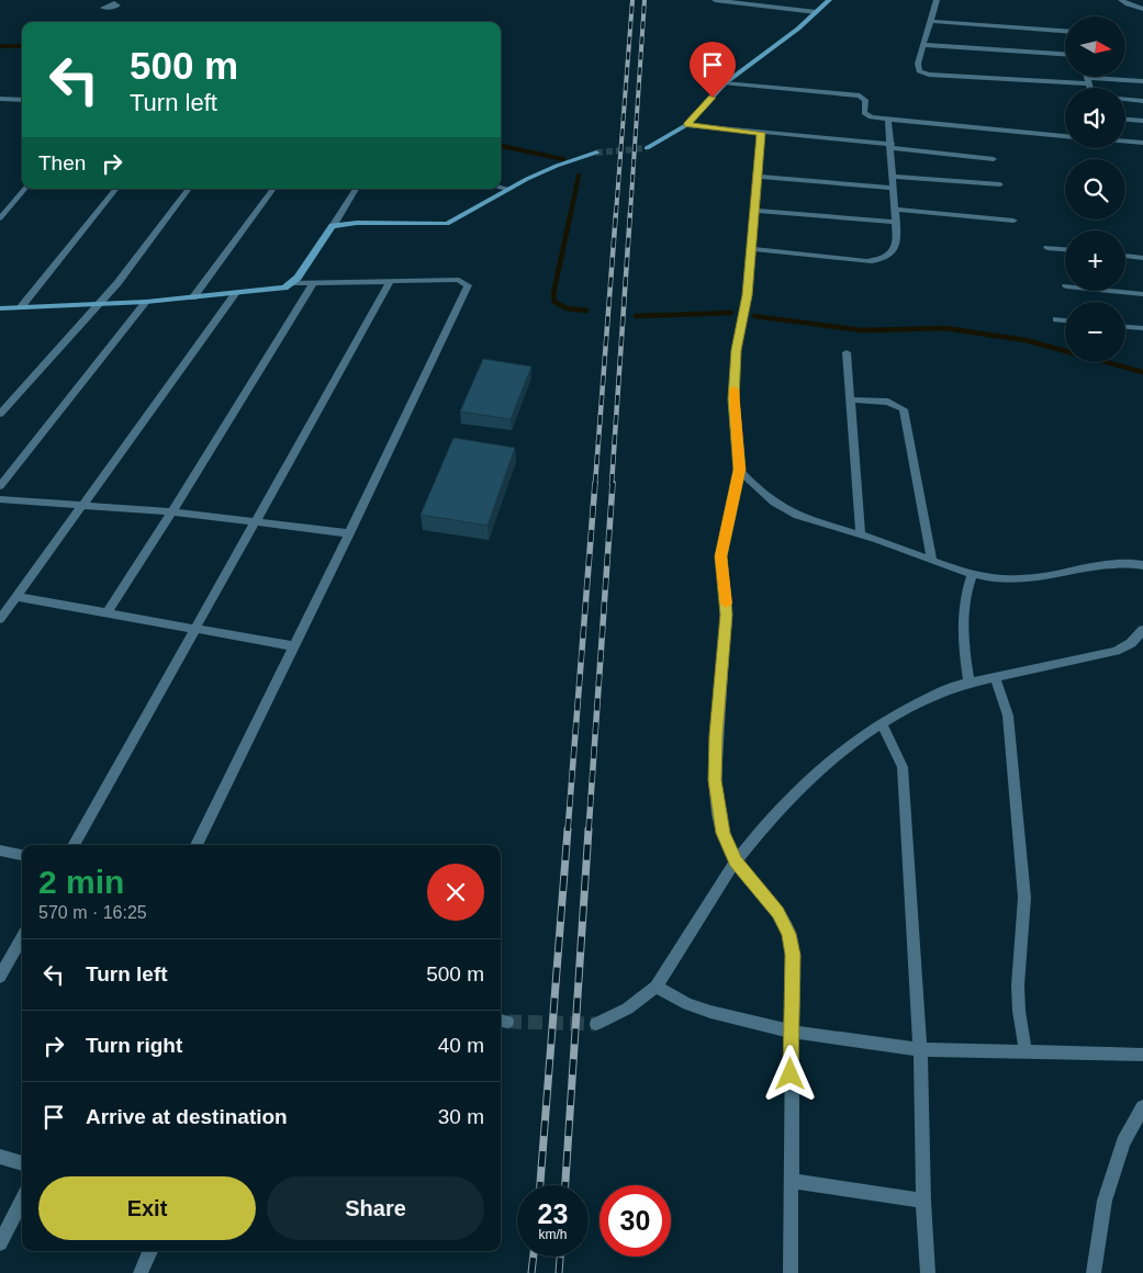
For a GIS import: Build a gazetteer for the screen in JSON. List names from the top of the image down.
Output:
{
  "north": "right",
  "page": {
    "map_buttons": ["+", "−"],
    "turn": ["500 m", "Turn left"],
    "then": "Then",
    "heading": ["2 min", "570 m · 16:25"],
    "list": [
      {
        "name": "Turn left",
        "value": "500 m"
      },
      {
        "name": "Turn right",
        "value": "40 m"
      },
      {
        "name": "Arrive at destination",
        "value": "30 m"
      }
    ],
    "buttons": ["Exit", "Share"],
    "speed": "23 km/h",
    "limit": "30"
  }
}
